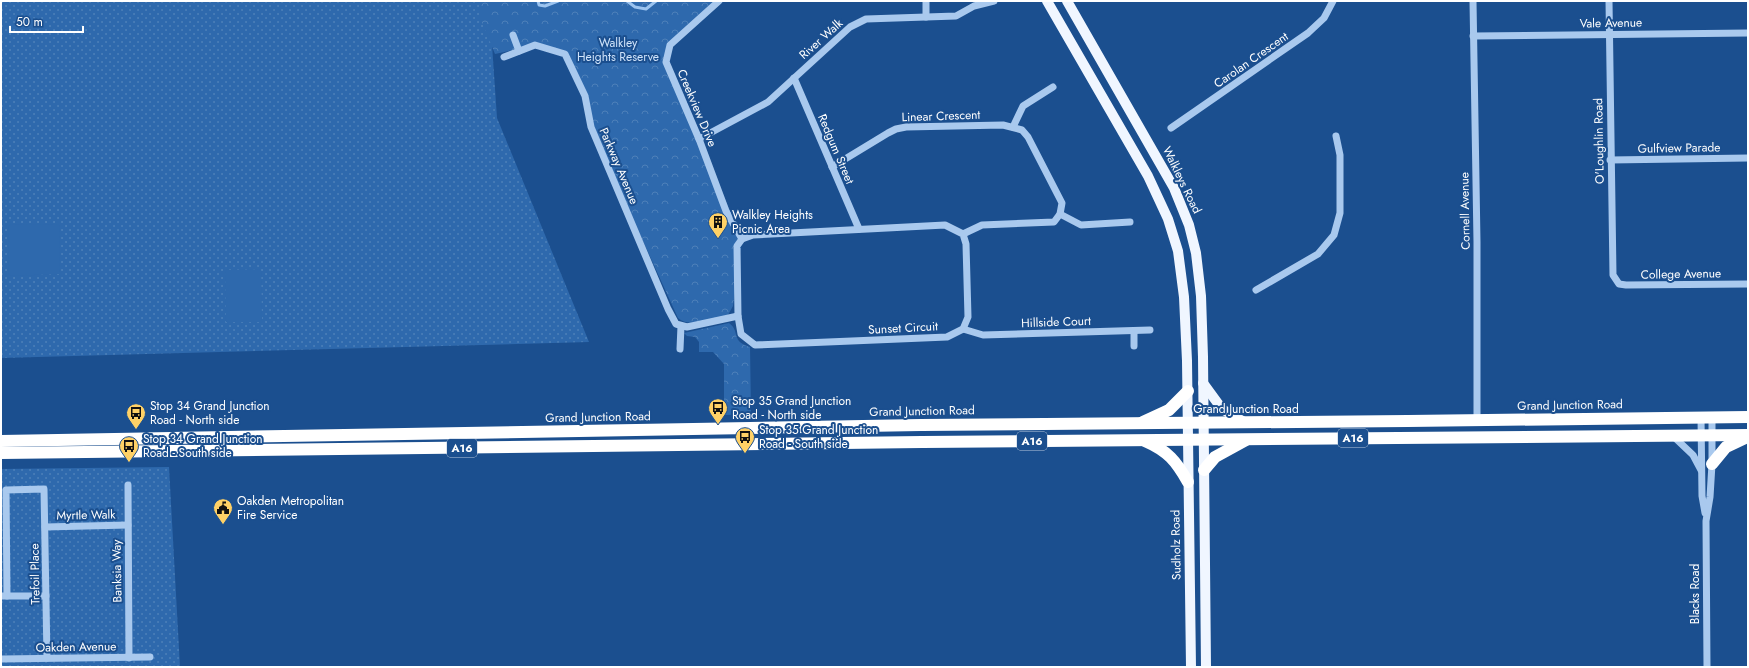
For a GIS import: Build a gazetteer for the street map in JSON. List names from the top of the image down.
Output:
{
  "streets": {
    "highway": ["Grand Junction Road", "A16"],
    "main road": ["Walkleys Road", "Sudholz Road"],
    "street": [
      "Vale Avenue",
      "River Walk",
      "Carolan Crescent",
      "Creekview Drive",
      "Linear Crescent",
      "O'Loughlin Road",
      "Gulfview Parade",
      "Redgum Street",
      "Parkway Avenue",
      "Cornell Avenue",
      "College Avenue",
      "Hillside Court",
      "Sunset Circuit",
      "Myrtle Walk",
      "Banksia Way",
      "Trefoil Place",
      "Blacks Road",
      "Oakden Avenue"
    ]
  },
  "crossings": [
    ["Vale Avenue", "O'Loughlin Road"],
    ["Vale Avenue", "Cornell Avenue"],
    ["River Walk", "Creekview Drive"],
    ["River Walk", "Redgum Street"],
    ["Creekview Drive", "Sunset Circuit"],
    ["Linear Crescent", "Redgum Street"],
    ["O'Loughlin Road", "Gulfview Parade"],
    ["O'Loughlin Road", "College Avenue"],
    ["Walkleys Road", "Grand Junction Road"],
    ["Walkleys Road", "A16"],
    ["Cornell Avenue", "Grand Junction Road"],
    ["Hillside Court", "Sunset Circuit"],
    ["Grand Junction Road", "Sudholz Road"],
    ["Grand Junction Road", "Blacks Road"],
    ["A16", "Sudholz Road"],
    ["A16", "Blacks Road"],
    ["Myrtle Walk", "Banksia Way"],
    ["Myrtle Walk", "Trefoil Place"],
    ["Banksia Way", "Oakden Avenue"],
    ["Trefoil Place", "Oakden Avenue"]
  ],
  "parks": ["Walkley Heights Reserve"],
  "places": {
    "building": ["Walkley Heights Picnic Area"],
    "bus stop": [
      "Stop 35 Grand Junction Road - North side",
      "Stop 34 Grand Junction Road - North side",
      "Stop 35 Grand Junction Road - South side",
      "Stop 34 Grand Junction Road - South side"
    ],
    "public building": ["Oakden Metropolitan Fire Service"]
  },
  "scale_bar": "50 m"
}
